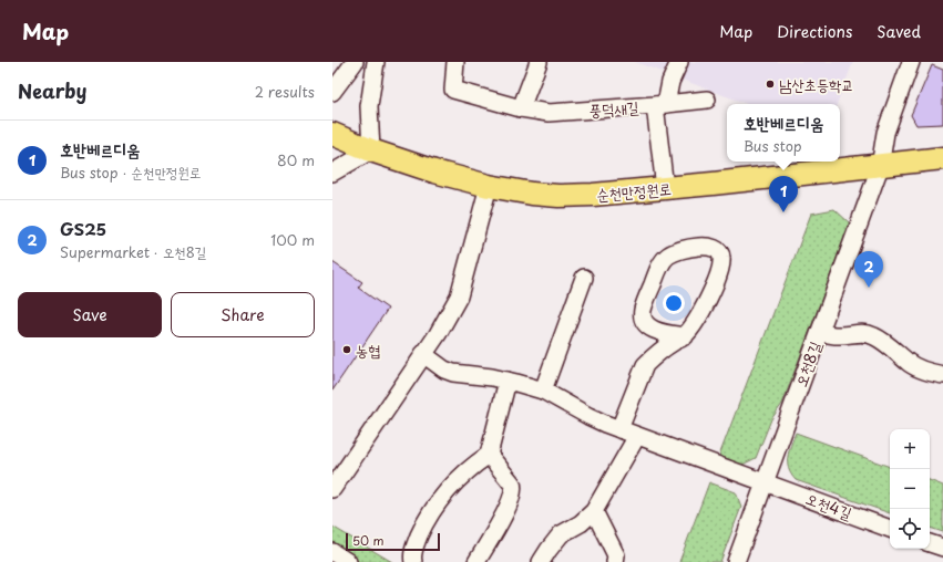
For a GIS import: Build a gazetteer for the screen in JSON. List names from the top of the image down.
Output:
{
  "streets": {
    "main road": ["순천만정원로"],
    "street": ["풍덕새길", "오천8길", "오천4길"]
  },
  "crossings": [
    ["순천만정원로", "오천8길"],
    ["오천8길", "오천4길"]
  ],
  "places": ["남산초등학교", "농협"],
  "scale_bar": "50 m",
  "page": {
    "header": "Map",
    "nav": ["Map", "Directions", "Saved"],
    "heading": ["Nearby", "2 results"],
    "popup": ["호반베르디움", "Bus stop"],
    "list": [
      {
        "mark": "1",
        "name": "호반베르디움",
        "note": "Bus stop · 순천만정원로",
        "value": "80 m"
      },
      {
        "mark": "2",
        "name": "GS25",
        "note": "Supermarket · 오천8길",
        "value": "100 m"
      }
    ],
    "pins": ["1", "2"],
    "buttons": ["Save", "Share"],
    "map_buttons": ["+", "−"],
    "scale": "50 m"
  }
}
